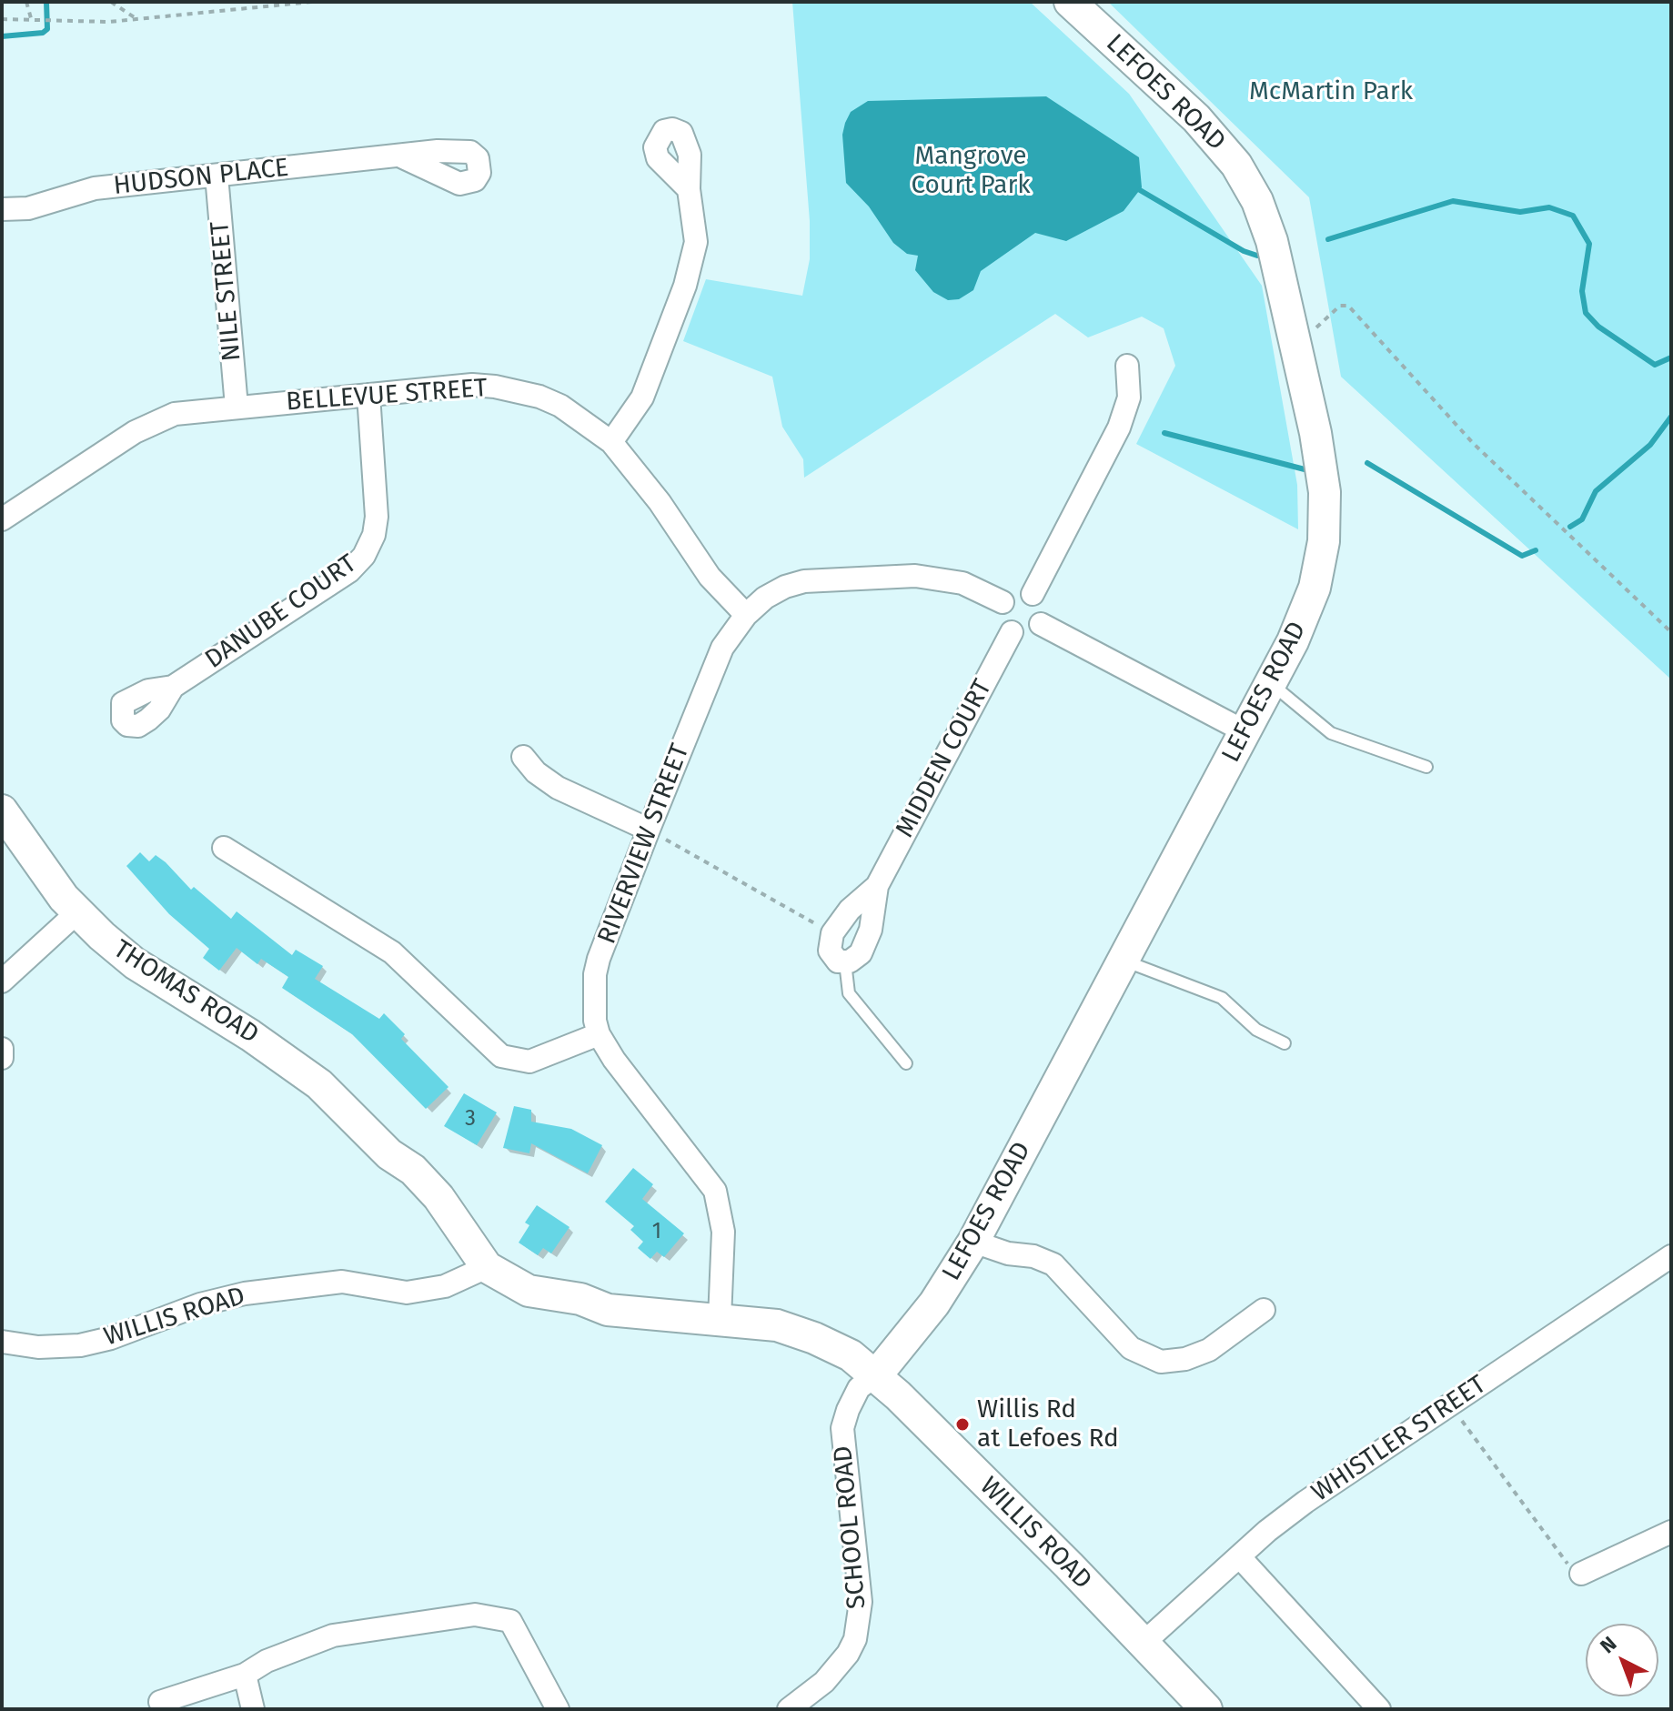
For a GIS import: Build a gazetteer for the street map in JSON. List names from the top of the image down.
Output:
{
  "streets": {
    "street": [
      "LEFOES ROAD",
      "HUDSON PLACE",
      "NILE STREET",
      "BELLEVUE STREET",
      "DANUBE COURT",
      "MIDDEN COURT",
      "RIVERVIEW STREET",
      "THOMAS ROAD",
      "WILLIS ROAD",
      "WHISTLER STREET",
      "SCHOOL ROAD"
    ]
  },
  "crossings": [
    ["LEFOES ROAD", "WILLIS ROAD"],
    ["LEFOES ROAD", "SCHOOL ROAD"],
    ["HUDSON PLACE", "NILE STREET"],
    ["NILE STREET", "BELLEVUE STREET"],
    ["BELLEVUE STREET", "DANUBE COURT"],
    ["BELLEVUE STREET", "RIVERVIEW STREET"],
    ["MIDDEN COURT", "RIVERVIEW STREET"],
    ["RIVERVIEW STREET", "WILLIS ROAD"],
    ["THOMAS ROAD", "WILLIS ROAD"],
    ["WILLIS ROAD", "WHISTLER STREET"],
    ["WILLIS ROAD", "SCHOOL ROAD"]
  ],
  "parks": ["McMartin Park", "Mangrove Court Park"],
  "places": ["Willis Rd at Lefoes Rd"],
  "house_numbers": ["3", "1"],
  "north": "top left"
}
